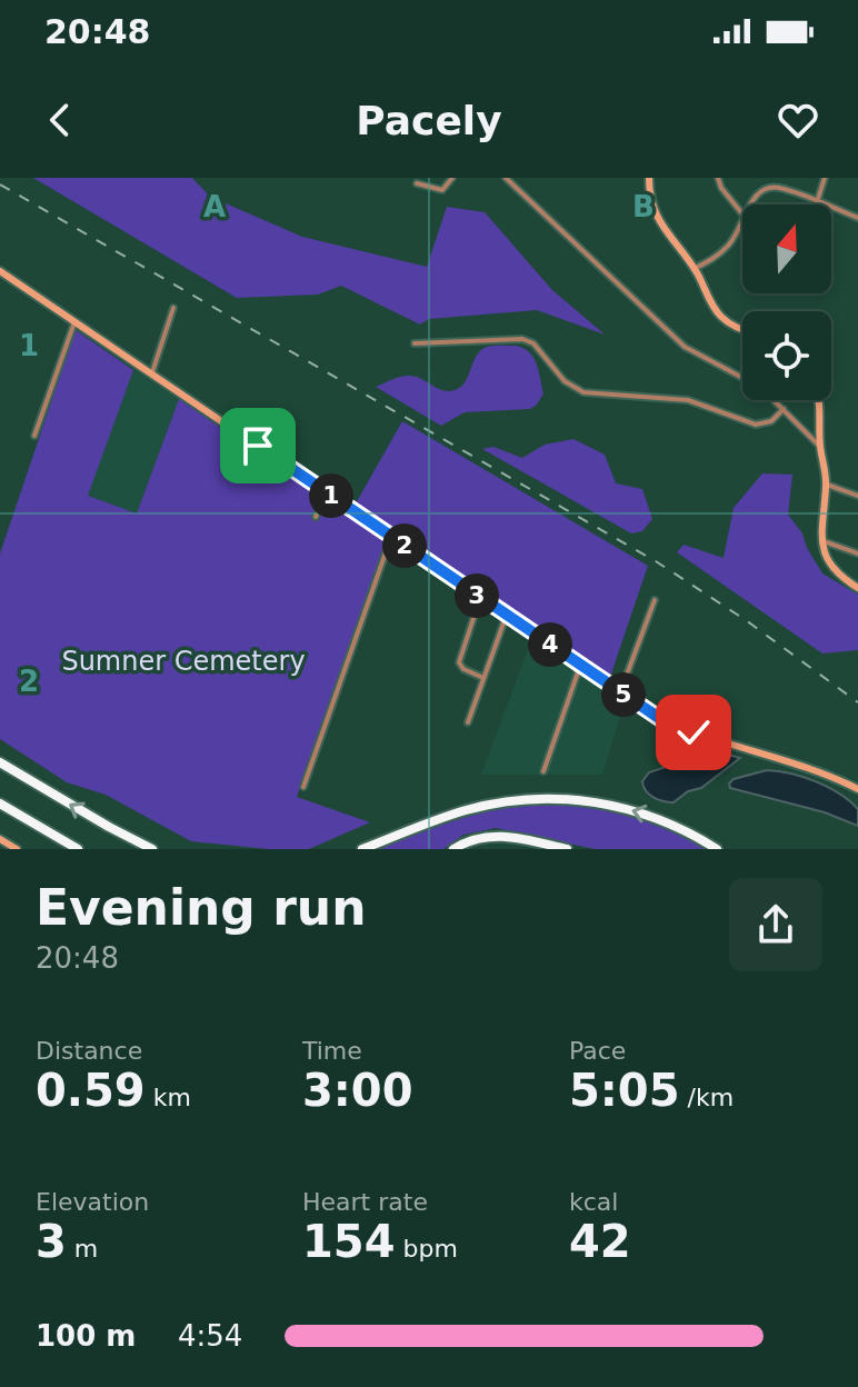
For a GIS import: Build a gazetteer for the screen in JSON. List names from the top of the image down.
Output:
{
  "parks": ["Sumner Cemetery"],
  "north": "top",
  "page": {
    "status": "20:48",
    "header": "Pacely",
    "pins": [
      "1",
      "2",
      "3",
      "4",
      "5"
    ],
    "heading": ["Evening run", "20:48"],
    "stats": [
      ["Distance", "0.59 km"],
      ["Time", "3:00"],
      ["Pace", "5:05 /km"],
      ["Elevation", "3 m"],
      ["Heart rate", "154 bpm"],
      ["kcal", "42"]
    ],
    "list": [
      {
        "name": "100 m",
        "note": "4:54"
      }
    ]
  },
  "grid": {
    "columns": ["A", "B"],
    "rows": ["1", "2"]
  }
}
